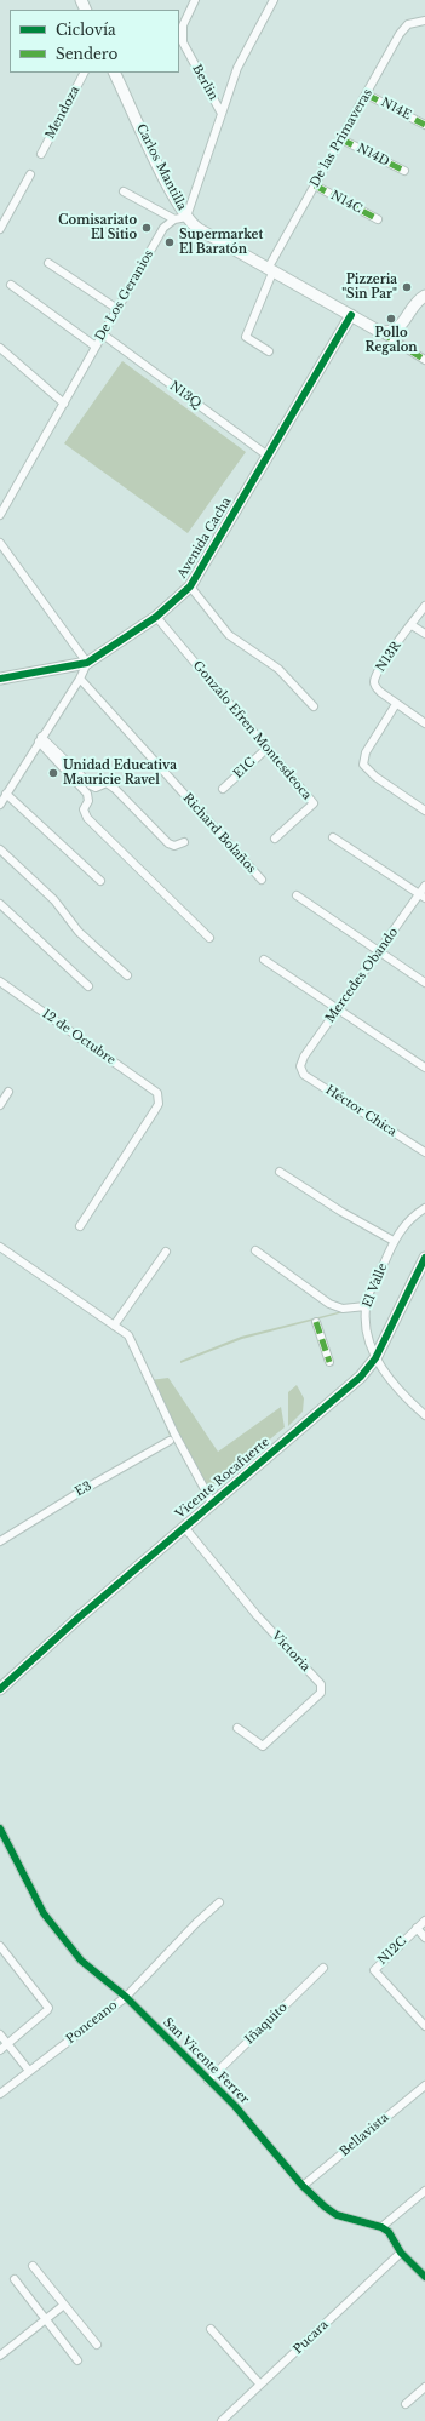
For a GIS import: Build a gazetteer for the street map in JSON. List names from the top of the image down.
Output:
{
  "streets": {
    "street": [
      "Berlin",
      "N14E",
      "Mendoza",
      "De las Primaveras",
      "N14D",
      "Carlos Mantilla",
      "N14C",
      "De Los Geranios",
      "N13Q",
      "Avenida Cacha",
      "N13R",
      "Gonzalo Efren Montesdeoca",
      "E1C",
      "Richard Bolaños",
      "Mercedes Obando",
      "12 de Octubre",
      "Héctor Chica",
      "El Valle",
      "Vicente Rocafuerte",
      "E3",
      "Victoria",
      "N12C",
      "Ponceano",
      "Iñaquito",
      "San Vicente Ferrer",
      "Bellavista",
      "Pucara"
    ]
  },
  "crossings": [
    ["N14E", "De las Primaveras"],
    ["De las Primaveras", "N14D"],
    ["De las Primaveras", "Carlos Mantilla"],
    ["De las Primaveras", "N14C"],
    ["Carlos Mantilla", "Avenida Cacha"],
    ["De Los Geranios", "N13Q"],
    ["N13Q", "Avenida Cacha"],
    ["Avenida Cacha", "Gonzalo Efren Montesdeoca"],
    ["Gonzalo Efren Montesdeoca", "E1C"],
    ["Mercedes Obando", "Héctor Chica"],
    ["El Valle", "Vicente Rocafuerte"],
    ["Vicente Rocafuerte", "Victoria"],
    ["Ponceano", "San Vicente Ferrer"],
    ["Iñaquito", "San Vicente Ferrer"],
    ["San Vicente Ferrer", "Bellavista"]
  ],
  "places": [
    "Comisariato El Sitio",
    "Supermarket El Baratón",
    "Pizzeria \"Sin Par\"",
    "Pollo Regalon",
    "Unidad Educativa Mauricie Ravel"
  ],
  "legend": ["Ciclovía", "Sendero"]
}
